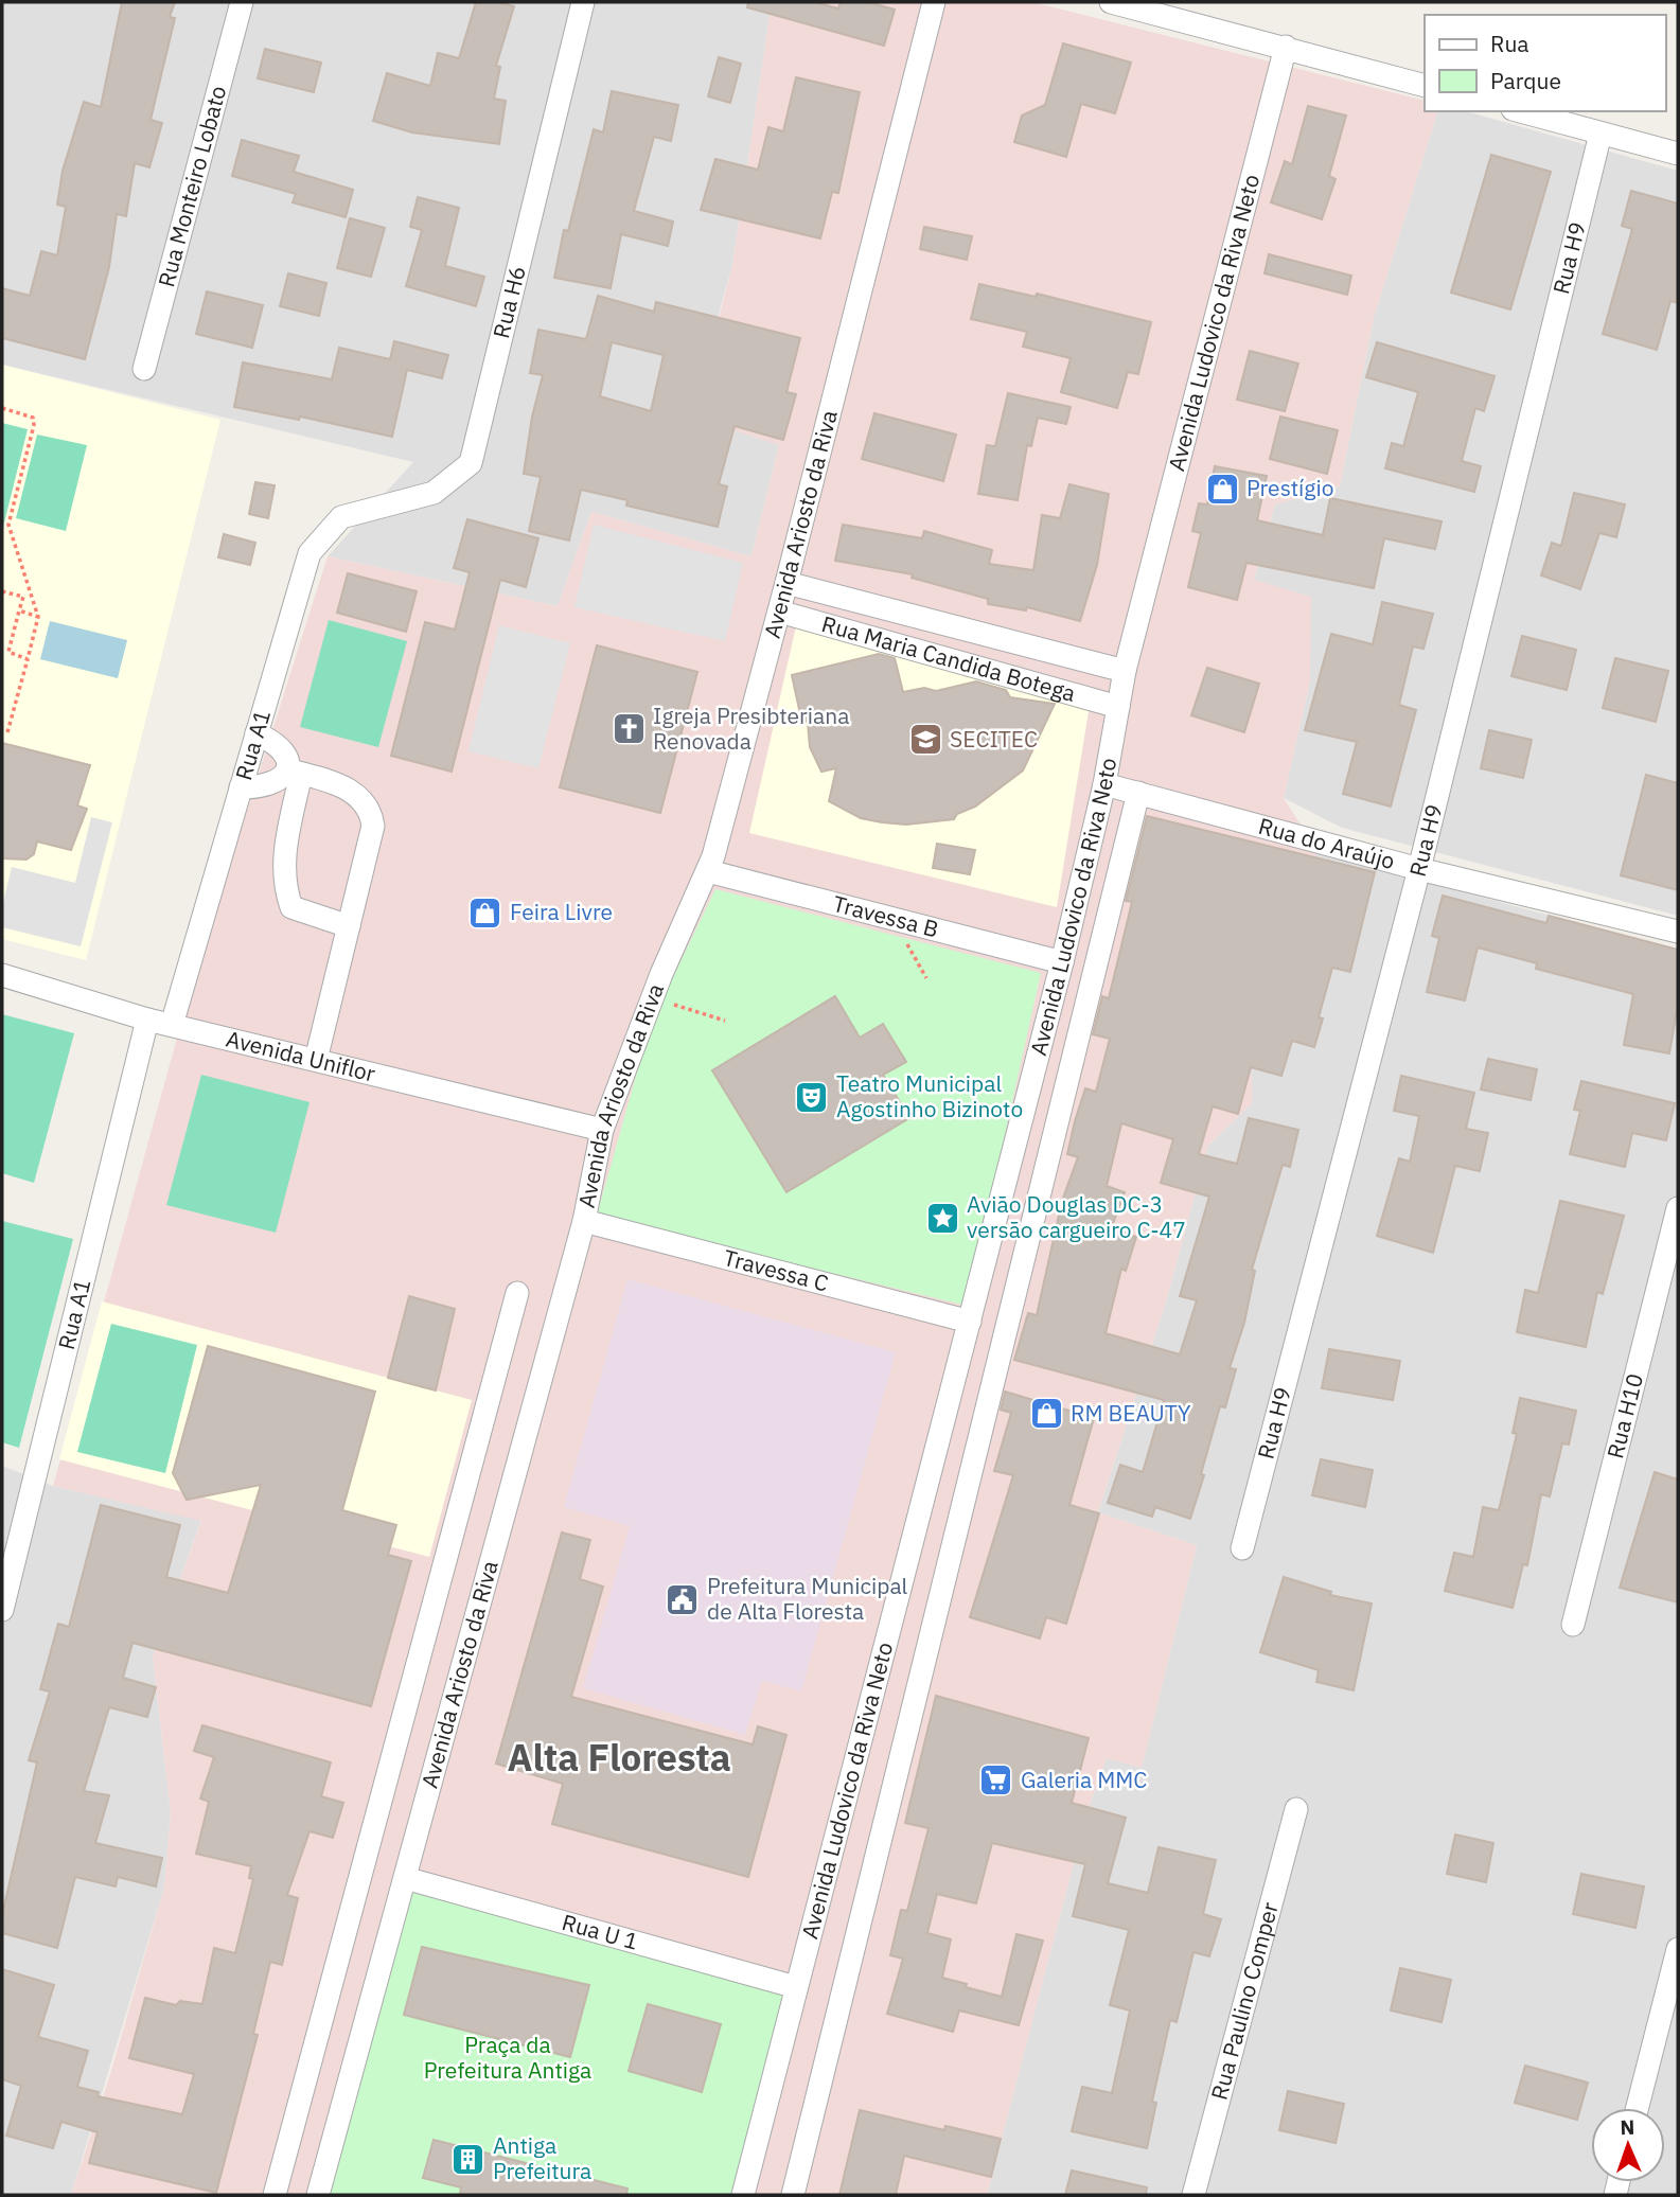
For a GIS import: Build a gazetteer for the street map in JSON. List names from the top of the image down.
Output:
{
  "streets": {
    "street": [
      "Rua Monteiro Lobato",
      "Rua H9",
      "Rua H6",
      "Avenida Ludovico da Riva Neto",
      "Avenida Ariosto da Riva",
      "Rua Maria Candida Botega",
      "Rua A1",
      "Rua do Araújo",
      "Travessa B",
      "Avenida Uniflor",
      "Travessa C",
      "Rua H10",
      "Rua U 1",
      "Rua Paulino Comper"
    ]
  },
  "crossings": [
    ["Rua H9", "Rua do Araújo"],
    ["Rua H6", "Rua A1"],
    ["Avenida Ludovico da Riva Neto", "Rua Maria Candida Botega"],
    ["Avenida Ludovico da Riva Neto", "Rua do Araújo"],
    ["Avenida Ludovico da Riva Neto", "Travessa B"],
    ["Avenida Ludovico da Riva Neto", "Travessa C"],
    ["Avenida Ludovico da Riva Neto", "Rua U 1"],
    ["Avenida Ariosto da Riva", "Rua Maria Candida Botega"],
    ["Avenida Ariosto da Riva", "Travessa B"],
    ["Avenida Ariosto da Riva", "Avenida Uniflor"],
    ["Avenida Ariosto da Riva", "Travessa C"],
    ["Avenida Ariosto da Riva", "Rua U 1"],
    ["Rua A1", "Avenida Uniflor"]
  ],
  "districts": ["Alta Floresta"],
  "parks": ["Praça da Prefeitura Antiga"],
  "places": {
    "shop": ["Prestígio", "Feira Livre", "RM BEAUTY"],
    "church": ["Igreja Presibteriana Renovada"],
    "school or university": ["SECITEC"],
    "theatre": ["Teatro Municipal Agostinho Bizinoto"],
    "place": ["Avião Douglas DC-3 versão cargueiro C-47"],
    "public building": ["Prefeitura Municipal de Alta Floresta"],
    "supermarket": ["Galeria MMC"],
    "building": ["Antiga Prefeitura"]
  },
  "legend": ["Rua", "Parque"],
  "north": "top"
}
